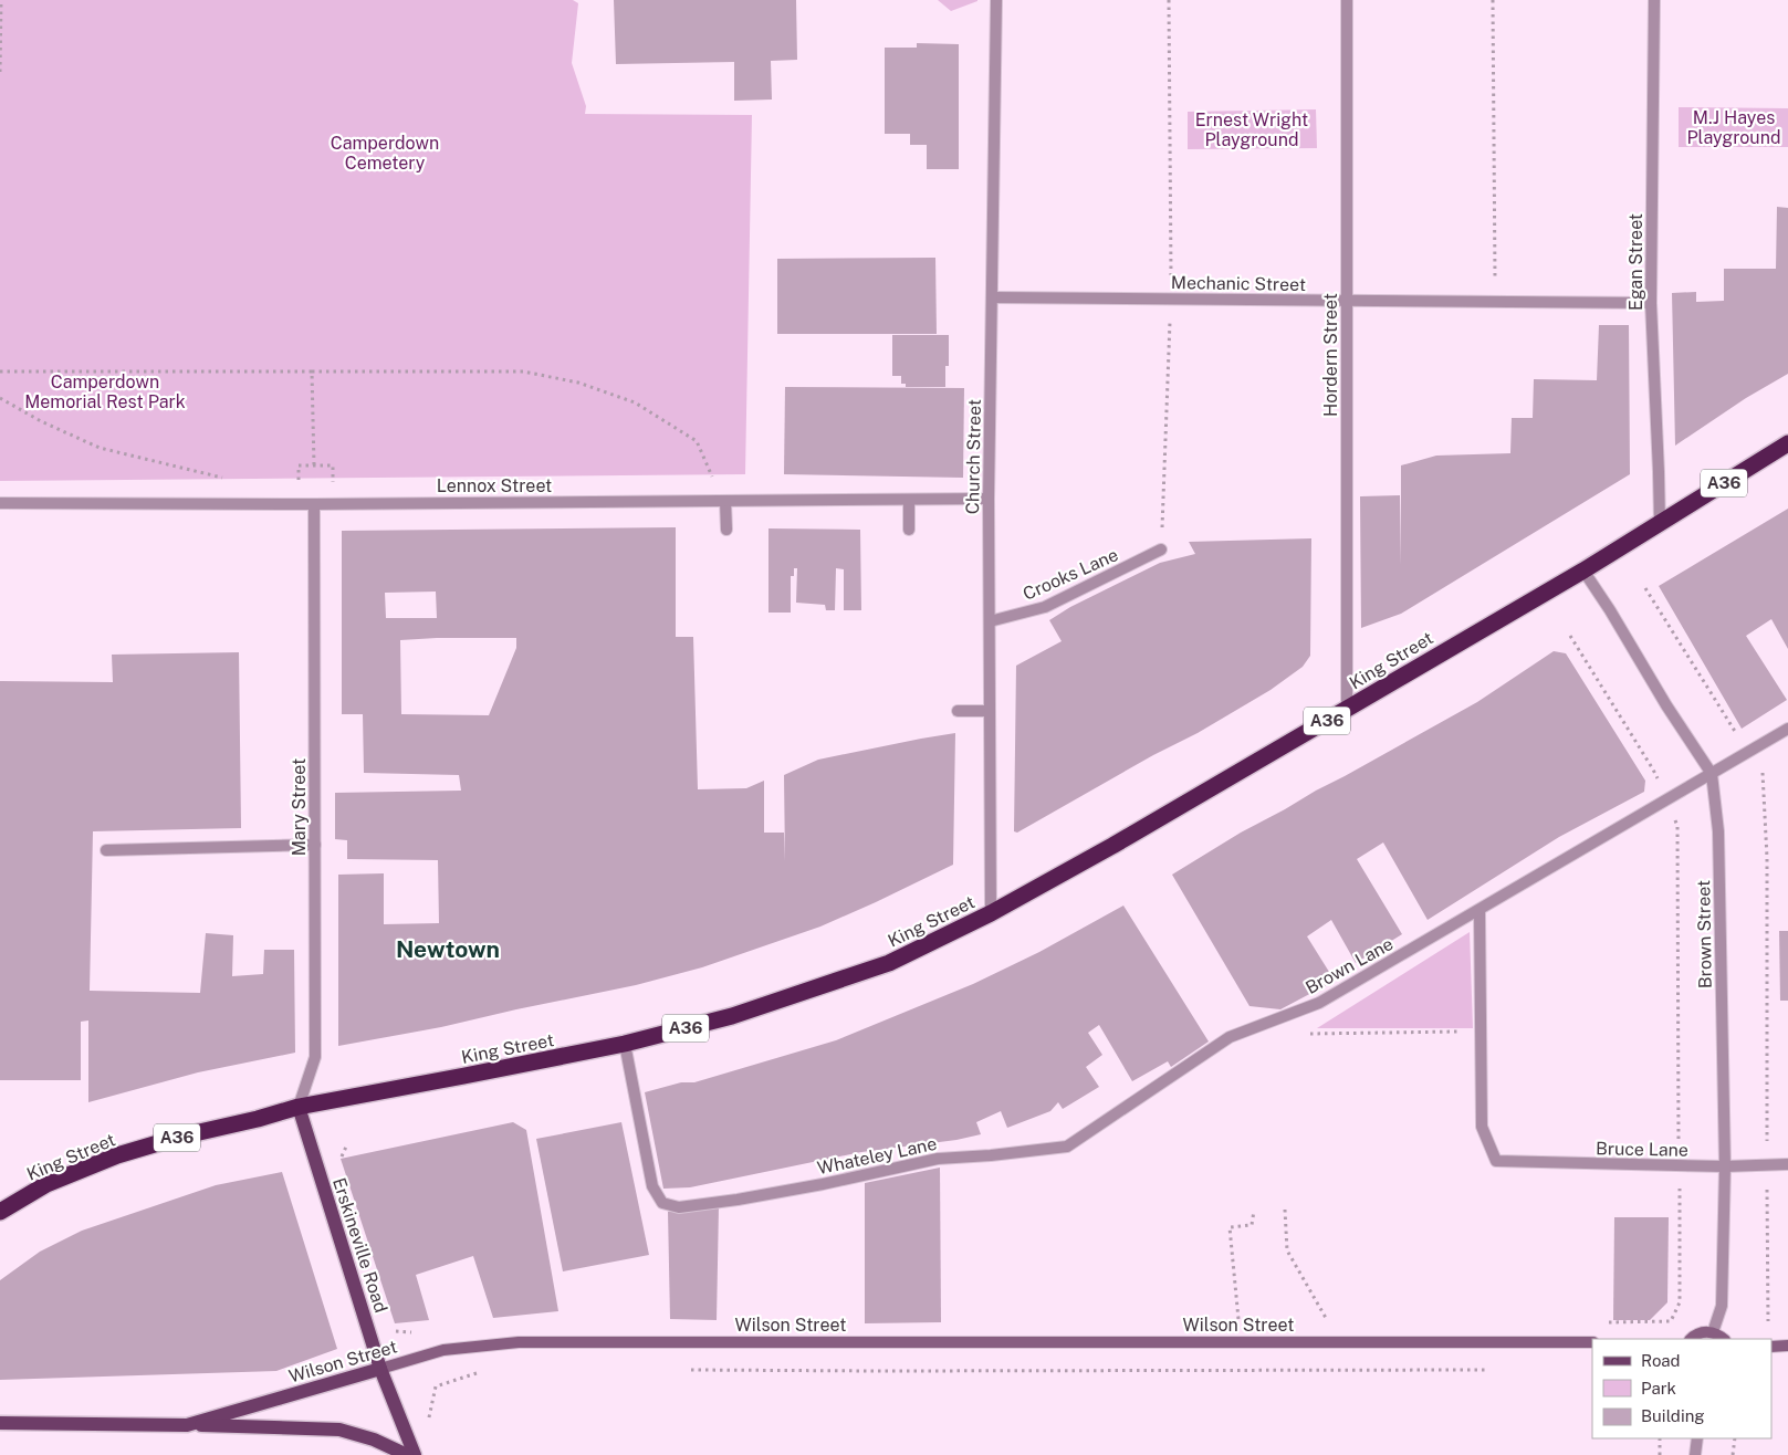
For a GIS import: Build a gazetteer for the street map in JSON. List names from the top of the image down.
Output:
{
  "streets": {
    "highway": ["A36", "King Street"],
    "main road": ["Erskineville Road", "Wilson Street"],
    "street": [
      "Egan Street",
      "Mechanic Street",
      "Hordern Street",
      "Church Street",
      "Lennox Street",
      "Crooks Lane",
      "Mary Street",
      "Brown Street",
      "Brown Lane",
      "Bruce Lane",
      "Whateley Lane"
    ]
  },
  "crossings": [
    ["Egan Street", "Mechanic Street"],
    ["Egan Street", "King Street"],
    ["Mechanic Street", "Hordern Street"],
    ["Mechanic Street", "Church Street"],
    ["Hordern Street", "King Street"],
    ["Church Street", "Lennox Street"],
    ["Church Street", "Crooks Lane"],
    ["Church Street", "King Street"],
    ["Lennox Street", "Mary Street"],
    ["King Street", "Mary Street"],
    ["King Street", "Brown Street"],
    ["King Street", "Whateley Lane"],
    ["King Street", "Erskineville Road"],
    ["Mary Street", "Erskineville Road"],
    ["Brown Street", "Brown Lane"],
    ["Brown Street", "Bruce Lane"],
    ["Brown Lane", "Whateley Lane"],
    ["Erskineville Road", "Wilson Street"]
  ],
  "districts": ["Newtown"],
  "parks": [
    "M.J Hayes Playground",
    "Ernest Wright Playground",
    "Camperdown Cemetery",
    "Camperdown Memorial Rest Park"
  ],
  "legend": ["Road", "Park", "Building"]
}
